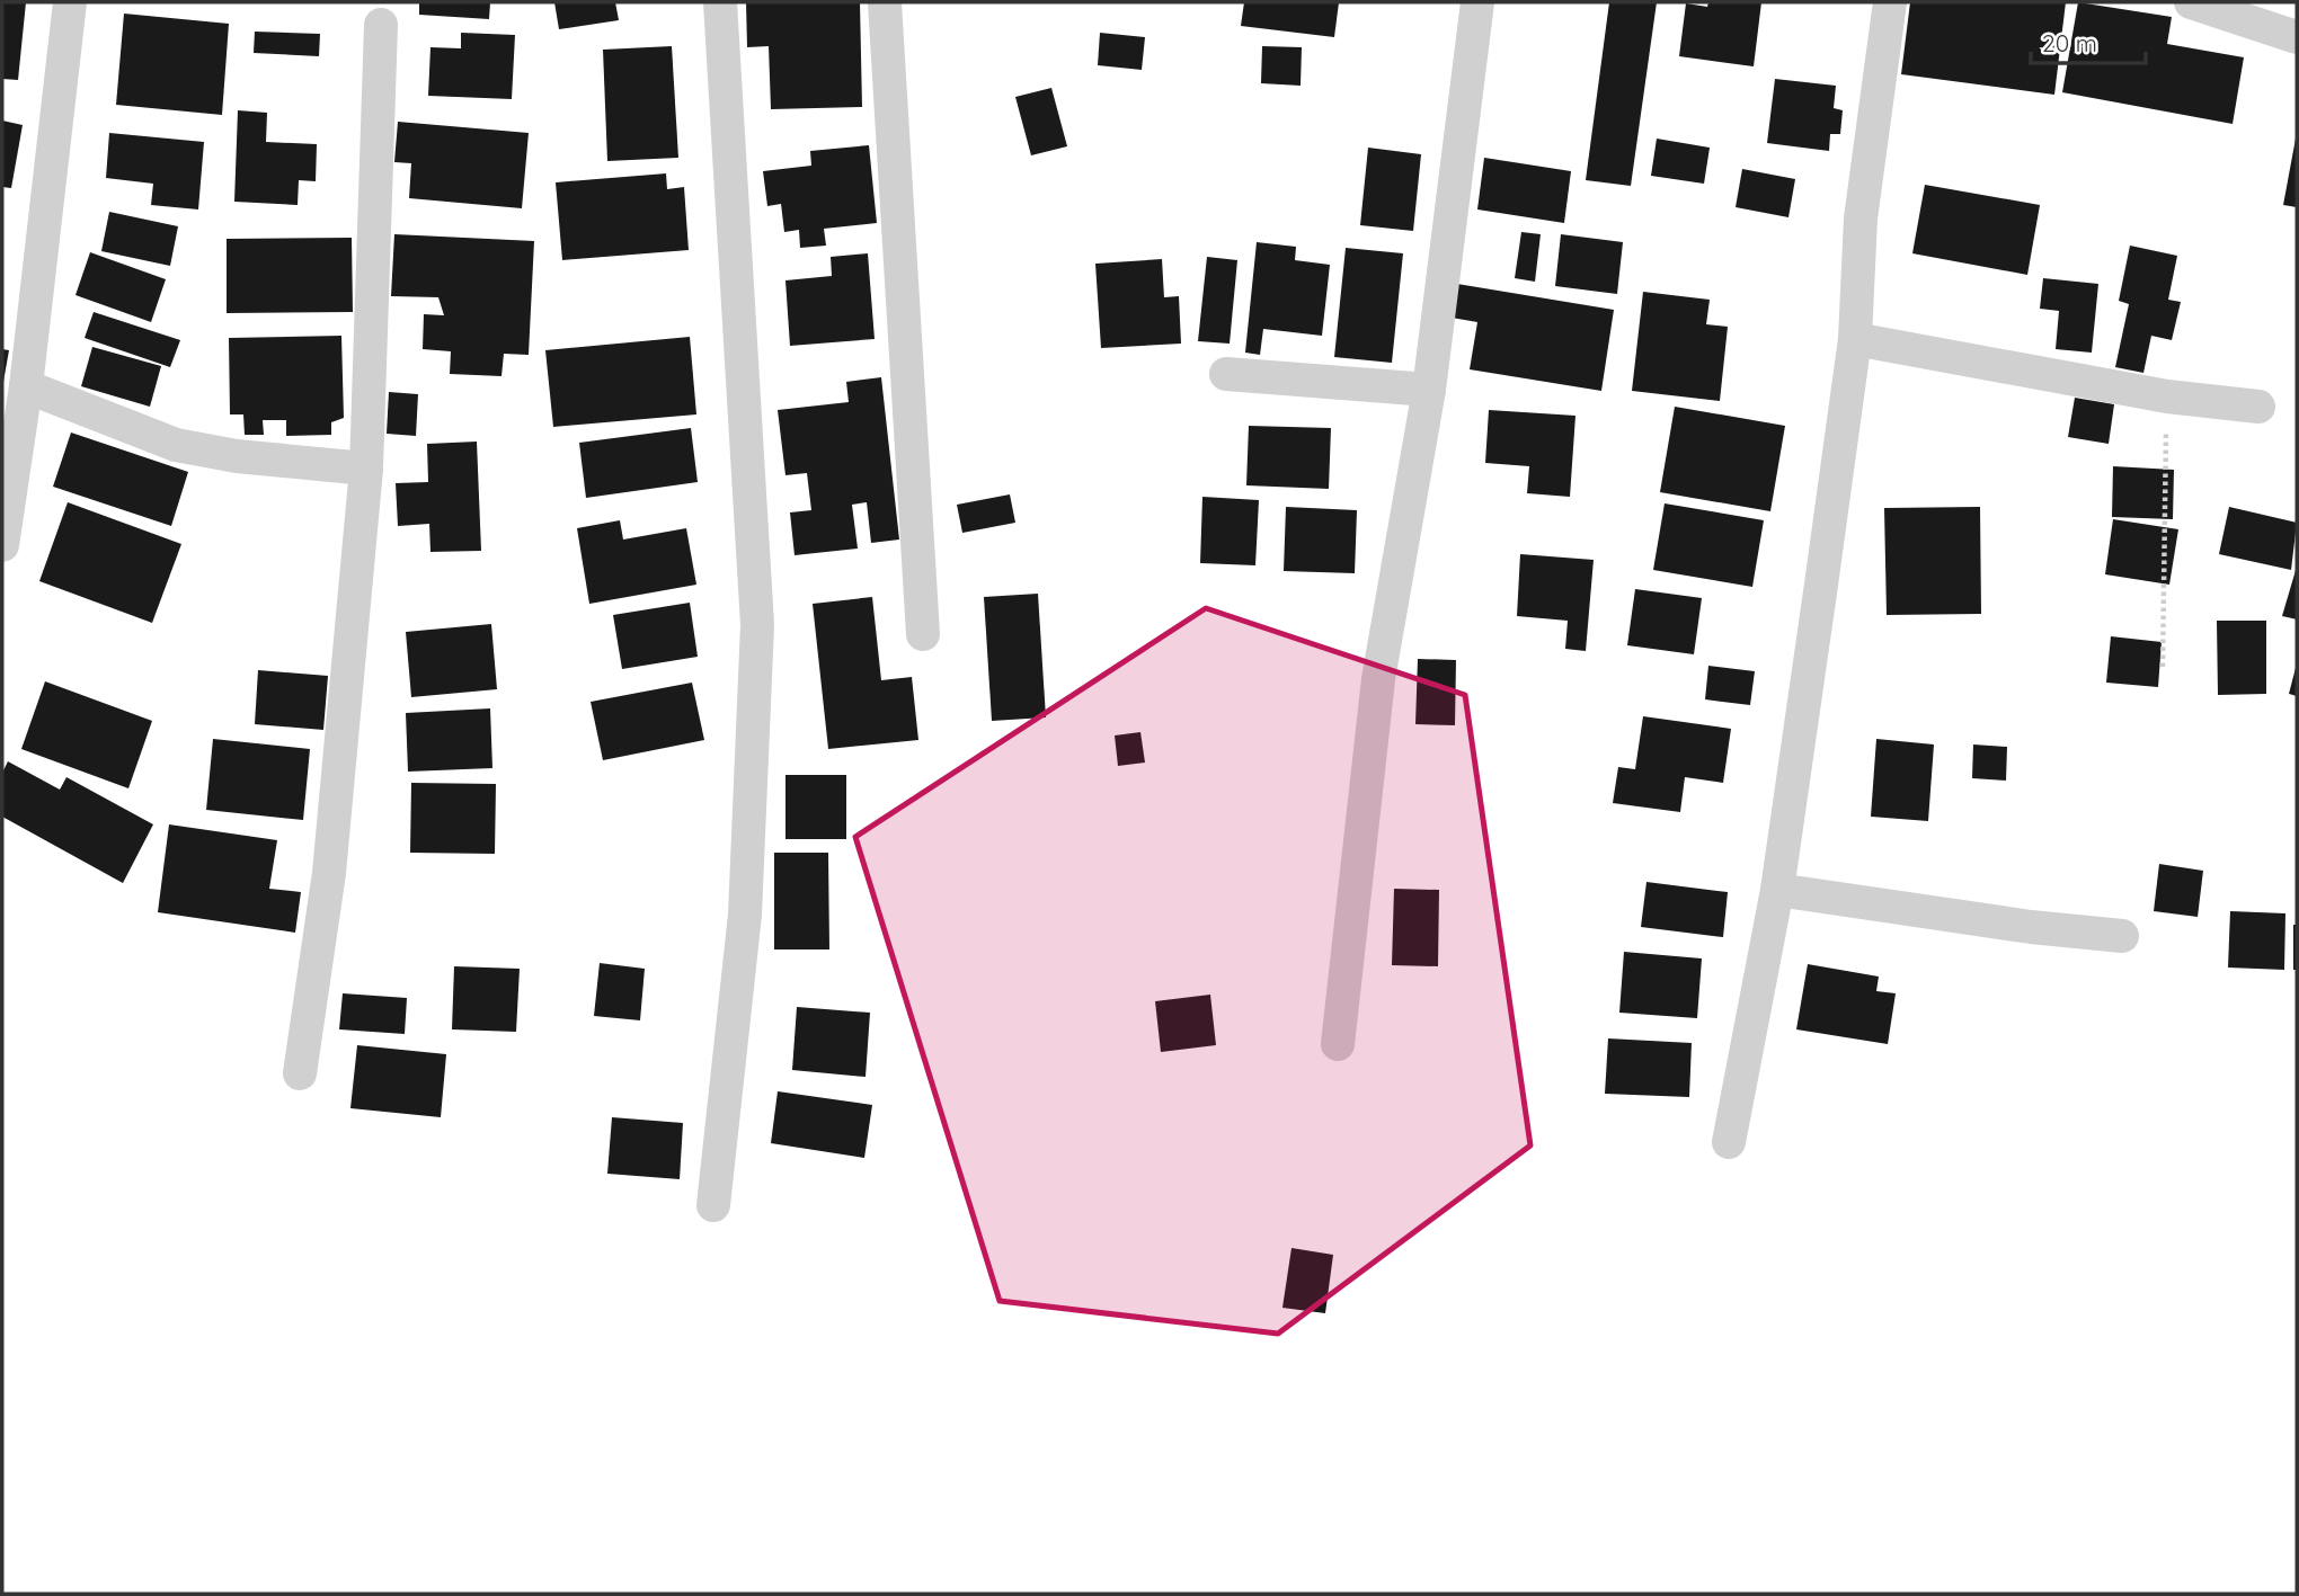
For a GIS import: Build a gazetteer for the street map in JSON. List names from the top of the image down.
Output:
{
  "scale_bar": "20 m"
}
